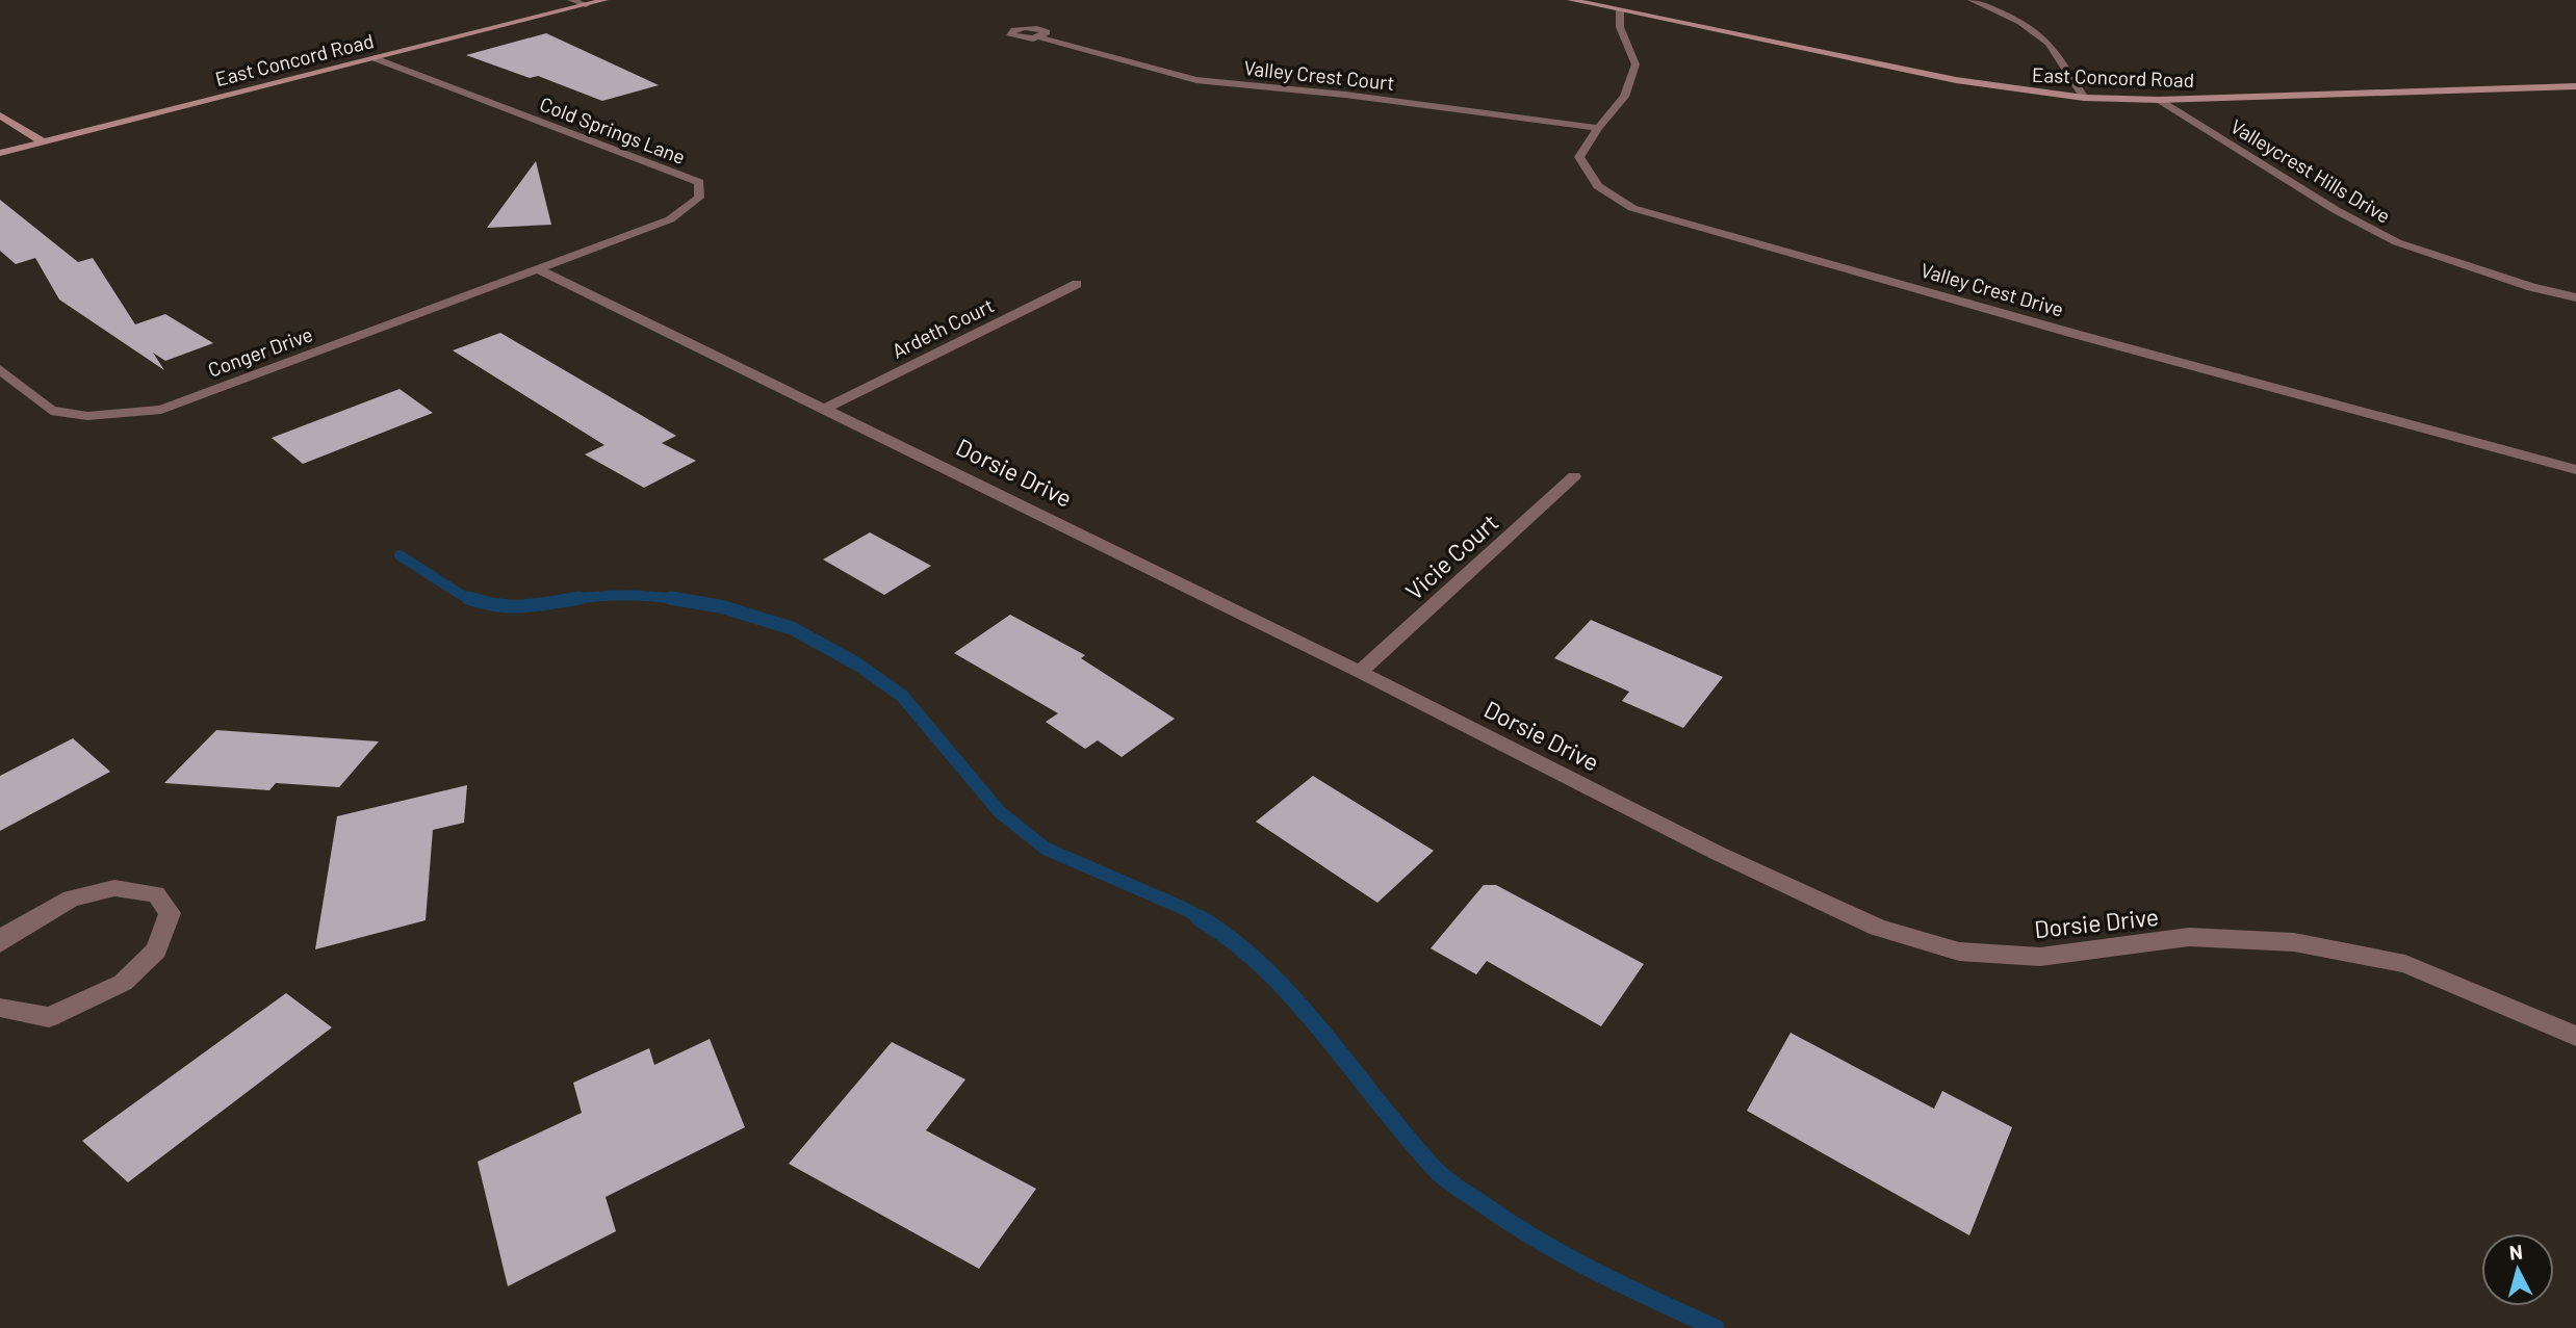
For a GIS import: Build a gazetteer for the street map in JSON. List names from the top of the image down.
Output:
{
  "streets": {
    "street": [
      "East Concord Road",
      "Valley Crest Court",
      "Cold Springs Lane",
      "Valleycrest Hills Drive",
      "Valley Crest Drive",
      "Ardeth Court",
      "Conger Drive",
      "Dorsie Drive",
      "Vicie Court"
    ]
  },
  "crossings": [
    ["East Concord Road", "Cold Springs Lane"],
    ["East Concord Road", "Valleycrest Hills Drive"],
    ["East Concord Road", "Valley Crest Drive"],
    ["Valley Crest Court", "Valley Crest Drive"],
    ["Cold Springs Lane", "Conger Drive"],
    ["Cold Springs Lane", "Dorsie Drive"],
    ["Ardeth Court", "Dorsie Drive"],
    ["Conger Drive", "Dorsie Drive"],
    ["Dorsie Drive", "Vicie Court"]
  ],
  "north": "top"
}
